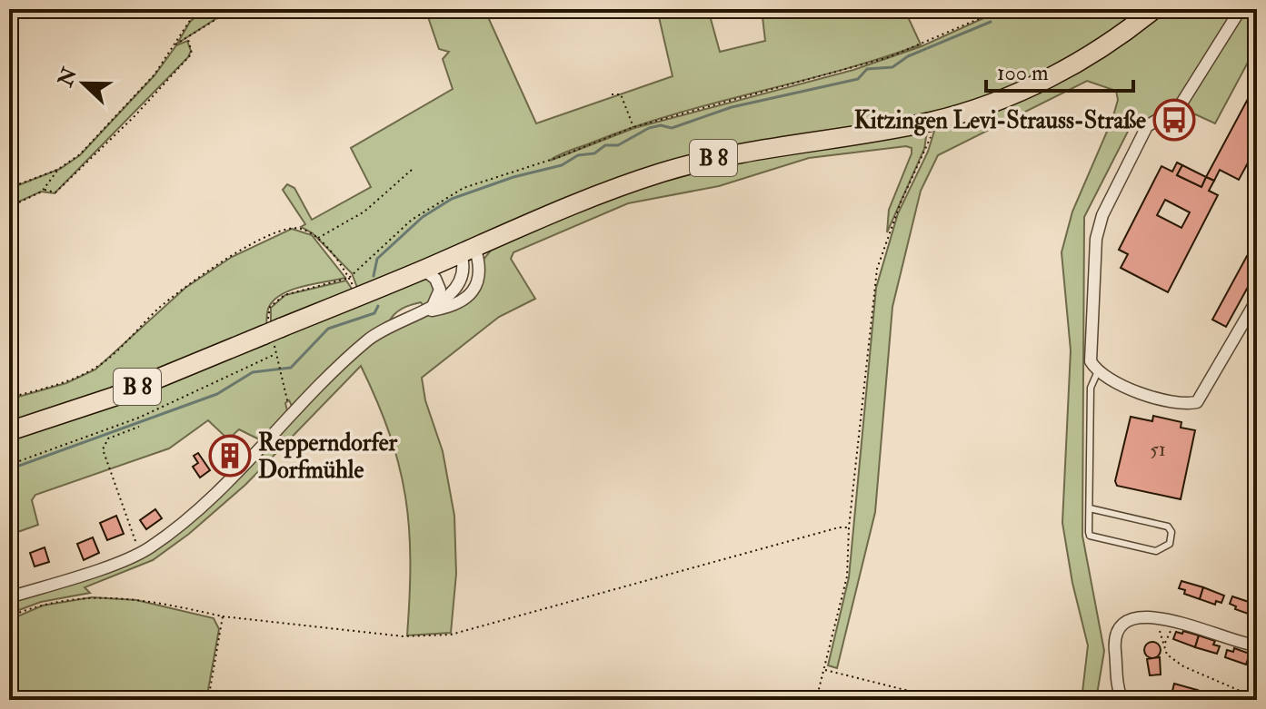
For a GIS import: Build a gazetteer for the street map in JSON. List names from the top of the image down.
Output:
{
  "streets": {
    "main road": ["B 8"]
  },
  "places": {
    "bus stop": ["Kitzingen Levi-Strauss-Straße"],
    "building": ["Repperndorfer Dorfmühle"]
  },
  "house_numbers": ["51"],
  "scale_bar": "100 m",
  "north": "left"
}
